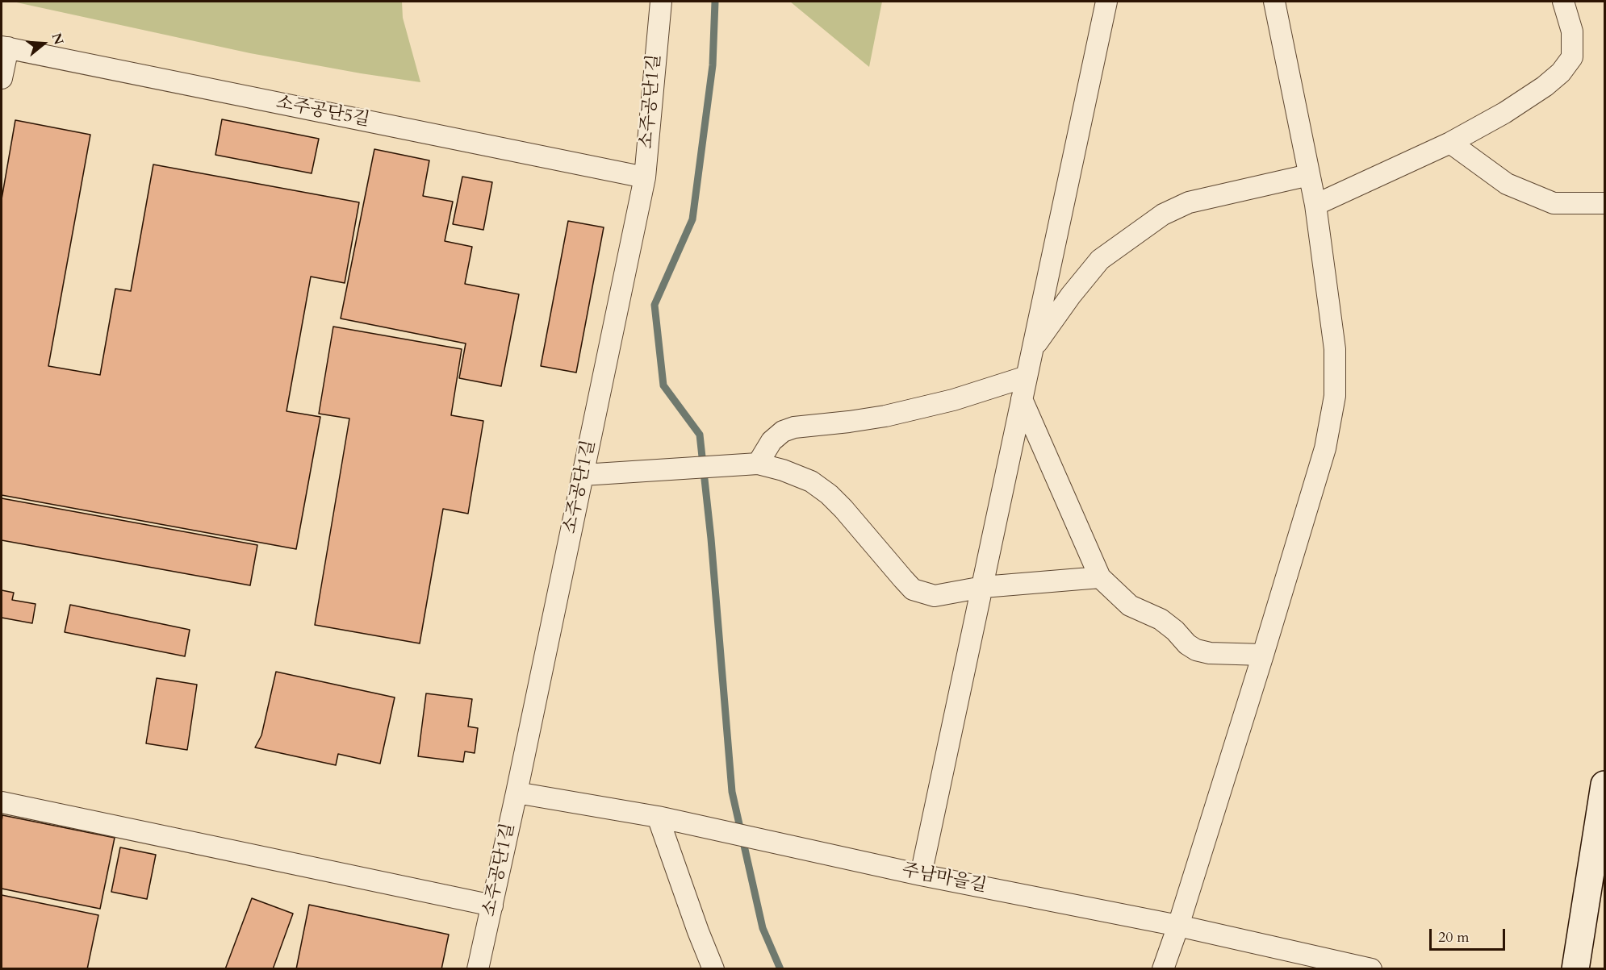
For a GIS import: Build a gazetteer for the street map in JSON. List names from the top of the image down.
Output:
{
  "streets": {
    "street": ["소주공단1길", "소주공단5길", "주남마을길"]
  },
  "crossings": [
    ["소주공단1길", "소주공단5길"],
    ["소주공단1길", "주남마을길"]
  ],
  "scale_bar": "20 m",
  "north": "right"
}
